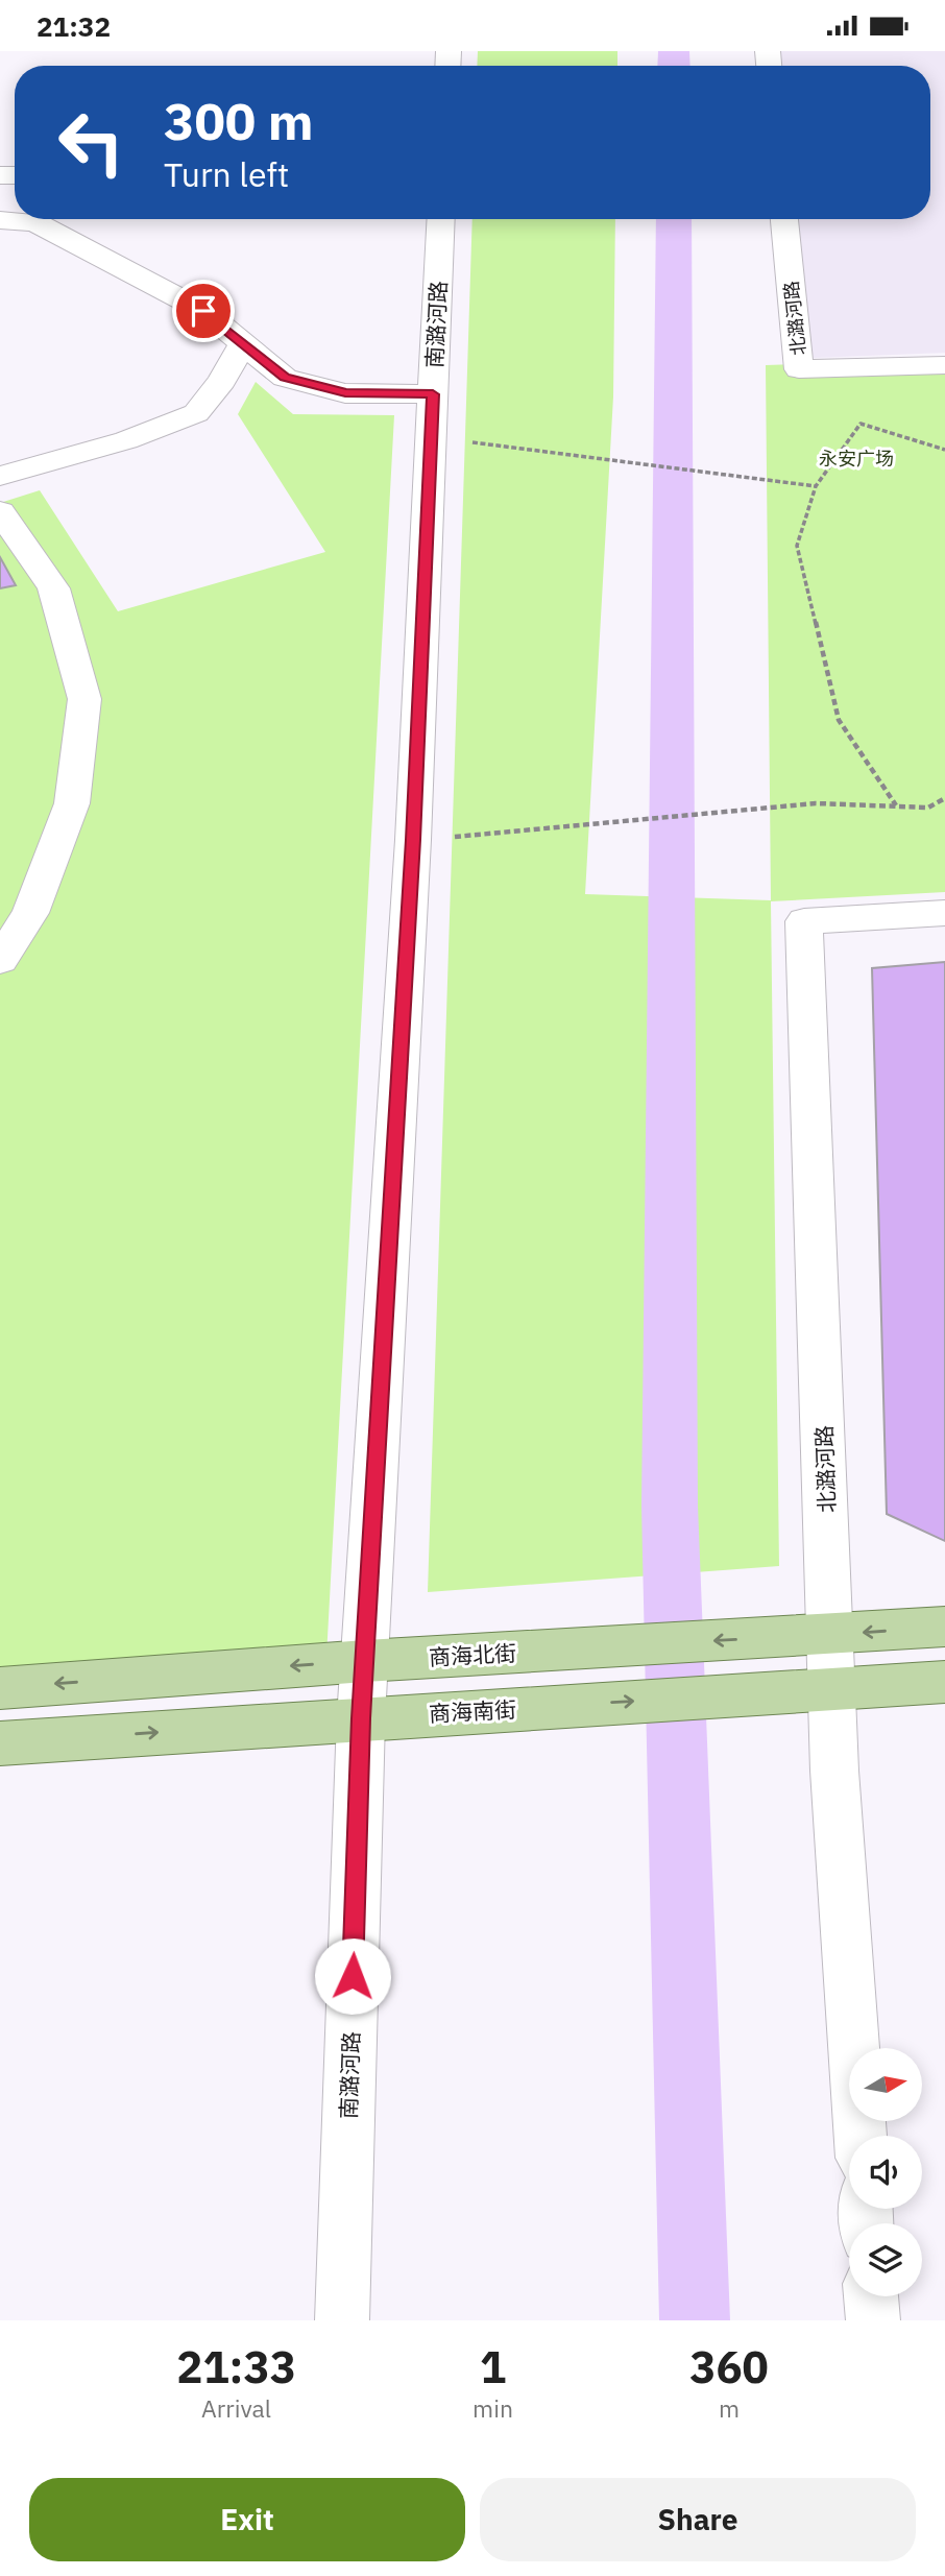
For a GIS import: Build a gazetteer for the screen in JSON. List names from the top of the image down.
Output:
{
  "streets": {
    "main road": ["商海北街", "商海南街"],
    "street": ["北潞河路", "南潞河路"]
  },
  "crossings": [
    ["北潞河路", "商海北街"],
    ["北潞河路", "商海南街"],
    ["南潞河路", "商海北街"],
    ["南潞河路", "商海南街"]
  ],
  "one_way": ["商海北街", "商海南街"],
  "parks": ["永安广场"],
  "north": "right",
  "page": {
    "status": "21:32",
    "turn": ["300 m", "Turn left"],
    "eta": [
      "21:33",
      "Arrival",
      "1",
      "min",
      "360",
      "m"
    ],
    "buttons": ["Exit", "Share"]
  }
}
